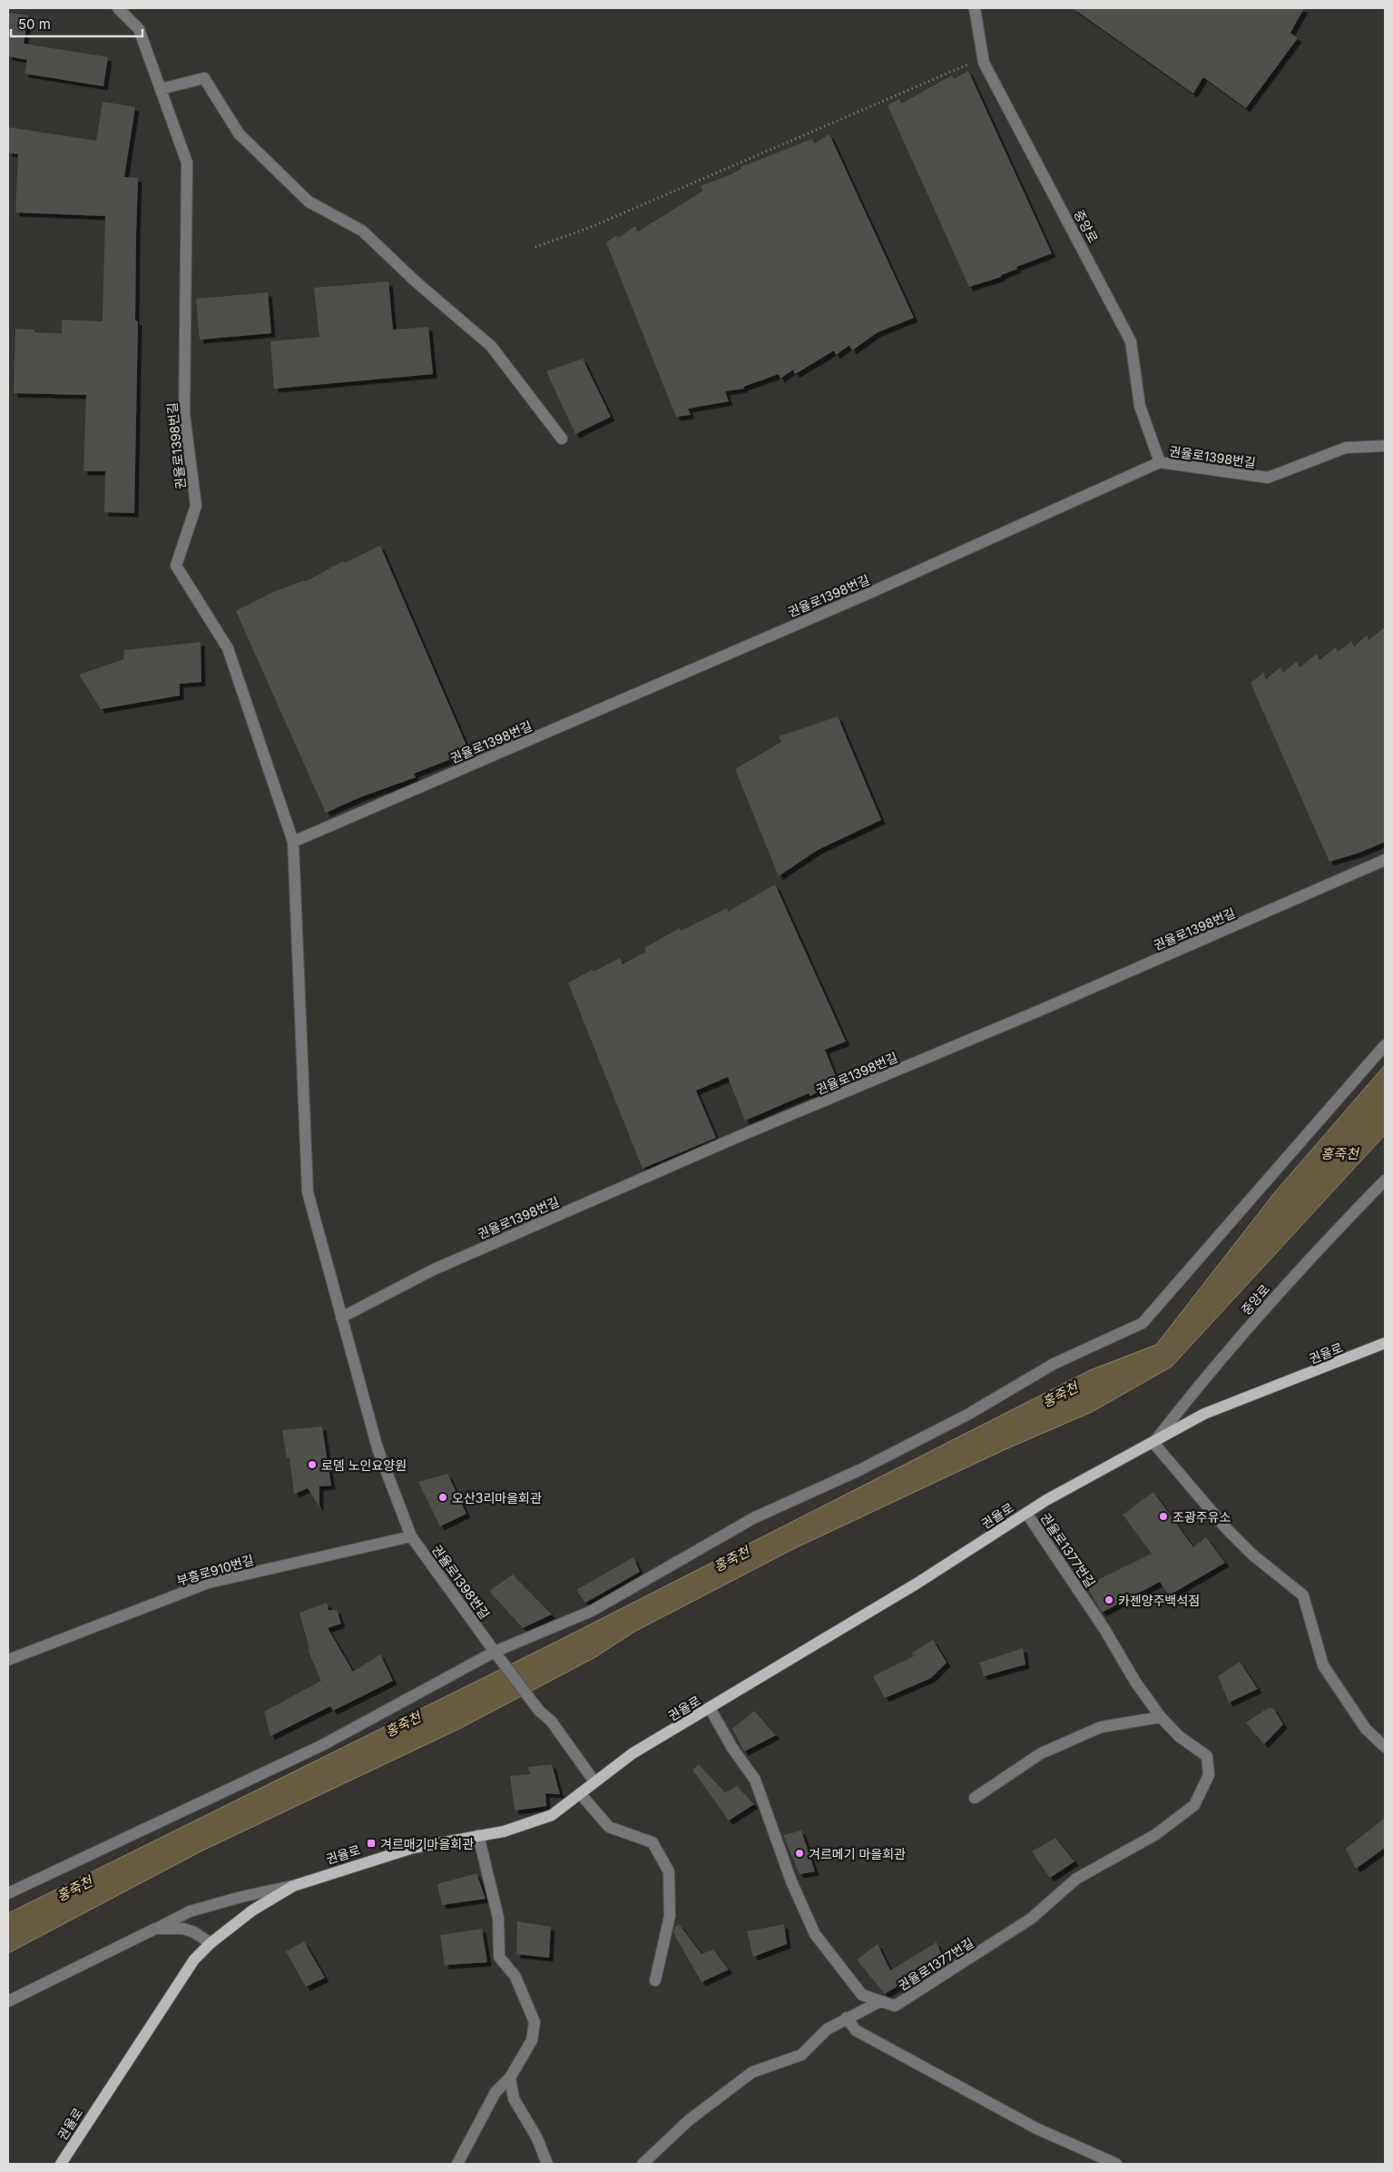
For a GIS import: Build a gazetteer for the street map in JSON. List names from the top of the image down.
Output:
{
  "streets": {
    "main road": ["권율로"],
    "street": [
      "중앙로",
      "권율로1398번길",
      "권율로1377번길",
      "부흥로910번길"
    ]
  },
  "crossings": [
    ["중앙로", "권율로1398번길"],
    ["중앙로", "권율로"],
    ["권율로1398번길", "권율로"],
    ["권율로1398번길", "부흥로910번길"],
    ["권율로", "권율로1377번길"]
  ],
  "water": ["홍죽천"],
  "places": {
    "other": [
      "로뎀 노인요양원",
      "오산3리마을회관",
      "조광주유소",
      "카젠양주백석점",
      "겨르메기 마을회관"
    ],
    "transit": ["겨르매기마을회관"]
  },
  "scale_bar": "50 m"
}
